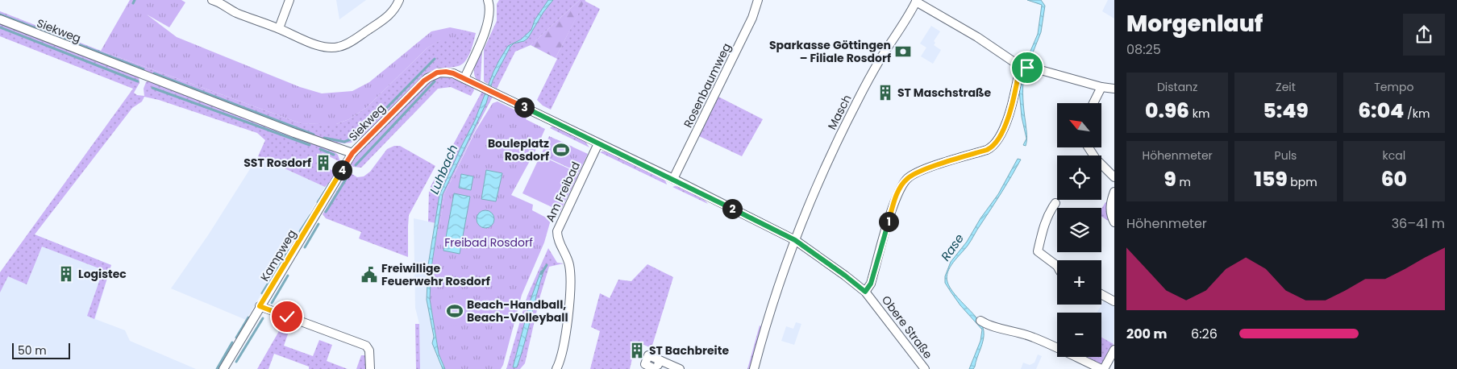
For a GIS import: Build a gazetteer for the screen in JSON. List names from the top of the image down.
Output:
{
  "streets": {
    "street": [
      "Siekweg",
      "Rosenbaumweg",
      "Masch",
      "Am Freibad",
      "Kampweg",
      "Obere Straße"
    ]
  },
  "crossings": [
    ["Siekweg", "Rosenbaumweg"],
    ["Siekweg", "Masch"],
    ["Siekweg", "Am Freibad"],
    ["Siekweg", "Kampweg"],
    ["Siekweg", "Obere Straße"],
    ["Masch", "Obere Straße"]
  ],
  "water": ["Luhbach", "Rase"],
  "parks": ["Freibad Rosdorf"],
  "places": {
    "bank": ["Sparkasse Göttingen – Filiale Rosdorf"],
    "building": [
      "ST Maschstraße",
      "SST Rosdorf",
      "Logistec",
      "ST Bachbreite"
    ],
    "sports": ["Bouleplatz Rosdorf", "Beach-Handball, Beach-Volleyball"],
    "public building": ["Freiwillige Feuerwehr Rosdorf"]
  },
  "scale_bar": "50 m",
  "north": "top left",
  "page": {
    "heading": ["Morgenlauf", "08:25"],
    "stats": [
      ["Distanz", "0.96 km"],
      ["Zeit", "5:49"],
      ["Tempo", "6:04 /km"],
      ["Höhenmeter", "9 m"],
      ["Puls", "159 bpm"],
      ["kcal", "60"]
    ],
    "pins": [
      "3",
      "4",
      "2",
      "1"
    ],
    "map_buttons": ["+", "−"],
    "chart": ["Höhenmeter", "36–41 m"],
    "list": [
      {
        "name": "200 m",
        "note": "6:26"
      }
    ],
    "scale": "50 m"
  }
}
